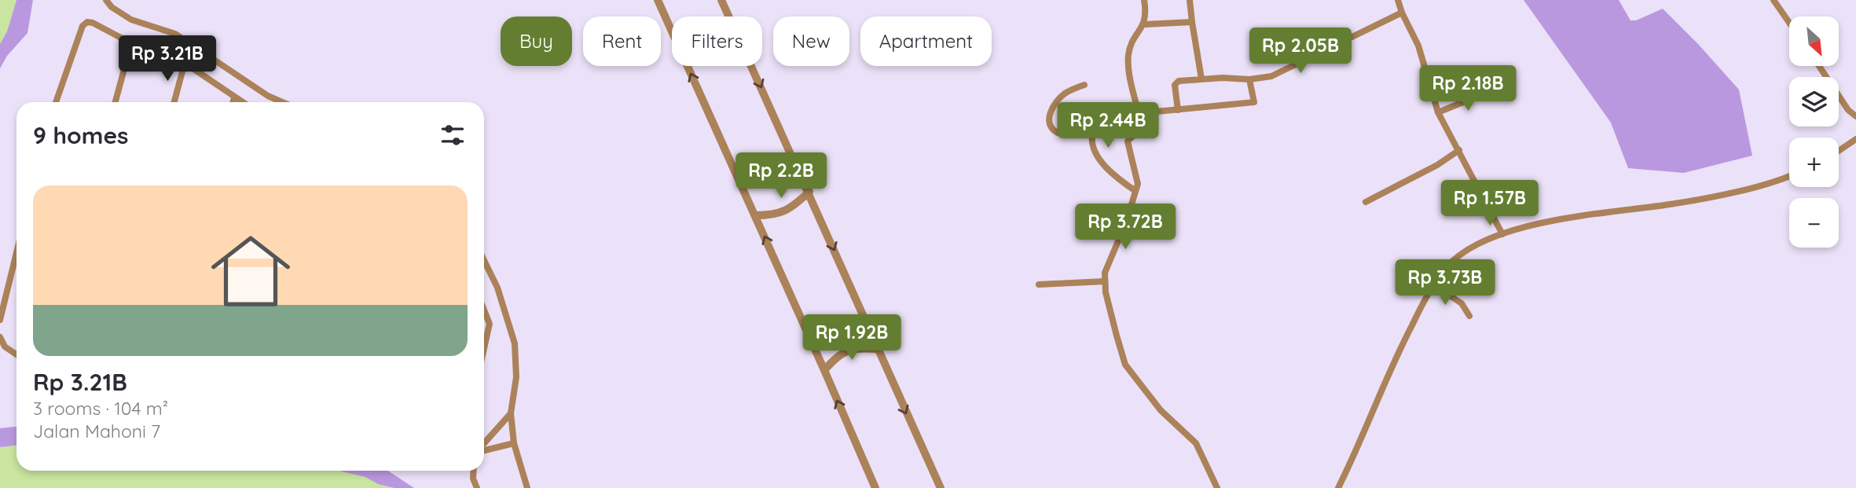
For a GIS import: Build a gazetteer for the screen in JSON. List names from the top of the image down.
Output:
{
  "north": "bottom right",
  "page": {
    "map_buttons": ["+", "−"],
    "chip": [
      "Buy",
      "Rent",
      "Filters",
      "New",
      "Apartment"
    ],
    "price": [
      "Rp 2.05B",
      "Rp 3.21B",
      "Rp 2.18B",
      "Rp 2.44B",
      "Rp 2.2B",
      "Rp 1.57B",
      "Rp 3.72B",
      "Rp 3.73B",
      "Rp 1.92B"
    ],
    "heading": "9 homes",
    "list": [
      {
        "name": "Rp 3.21B",
        "note": "3 rooms · 104 m² · Jalan Mahoni 7"
      }
    ]
  }
}
